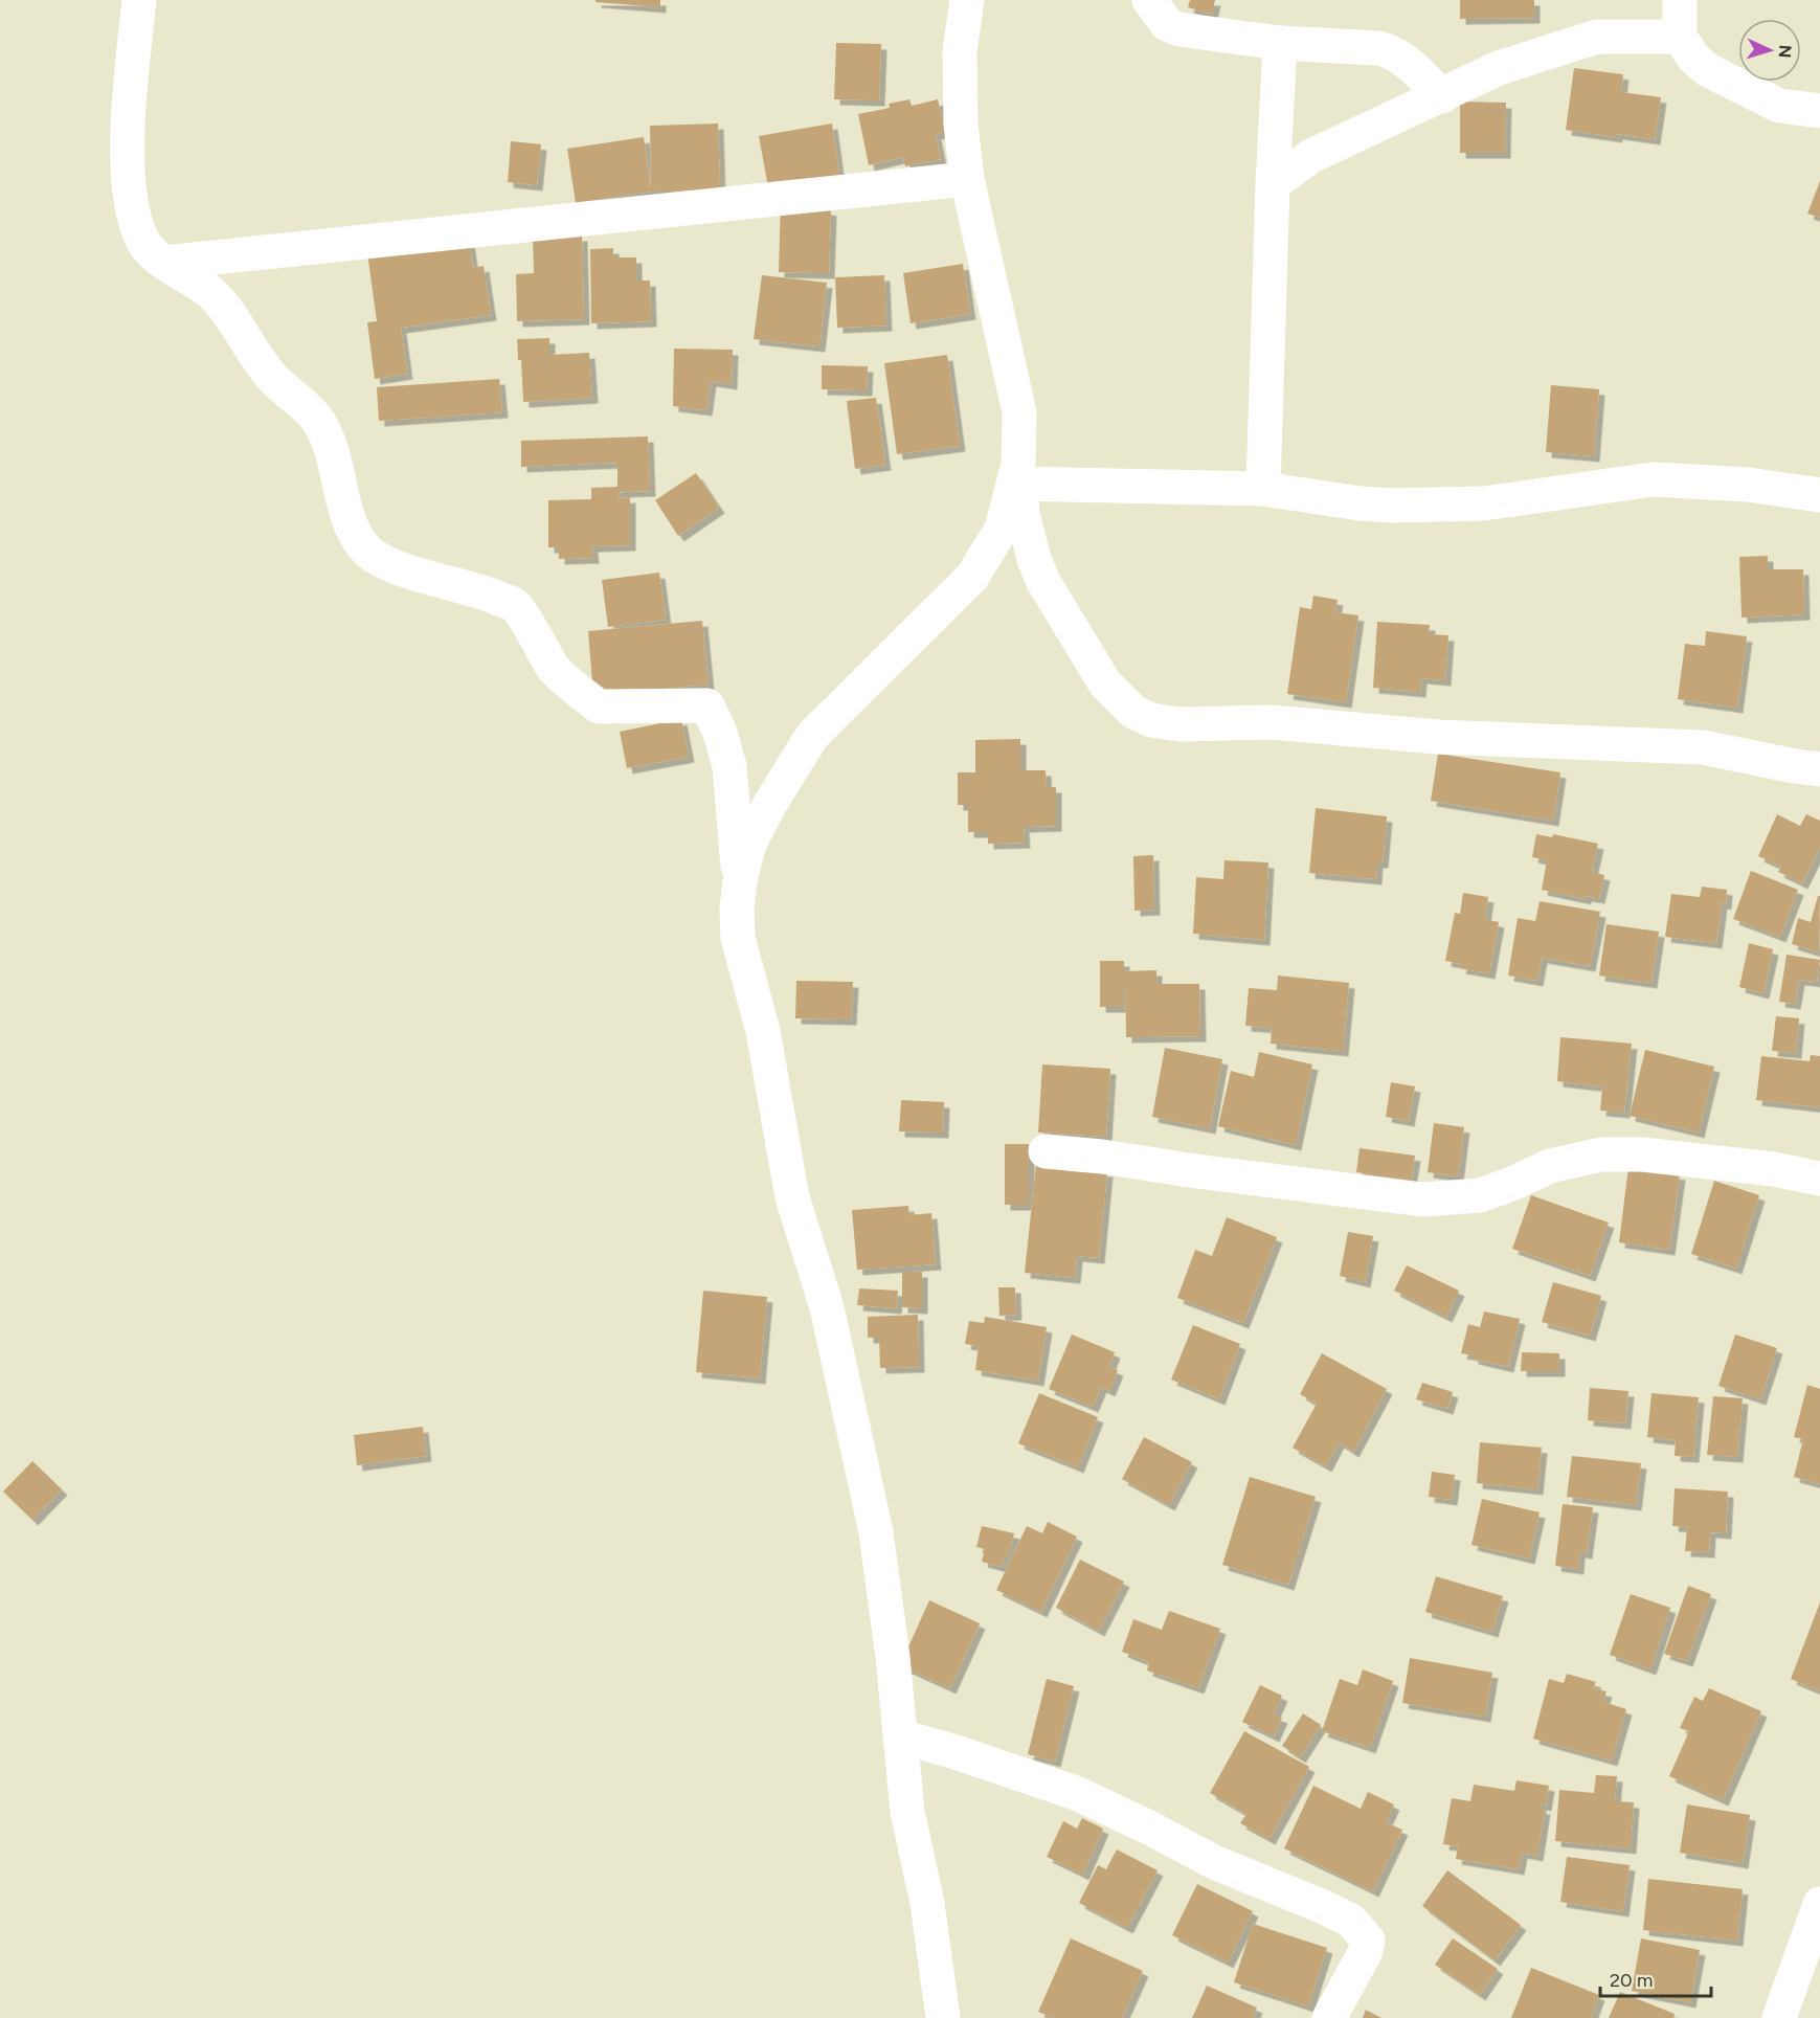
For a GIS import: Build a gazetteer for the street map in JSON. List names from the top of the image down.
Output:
{
  "scale_bar": "20 m",
  "north": "right"
}
